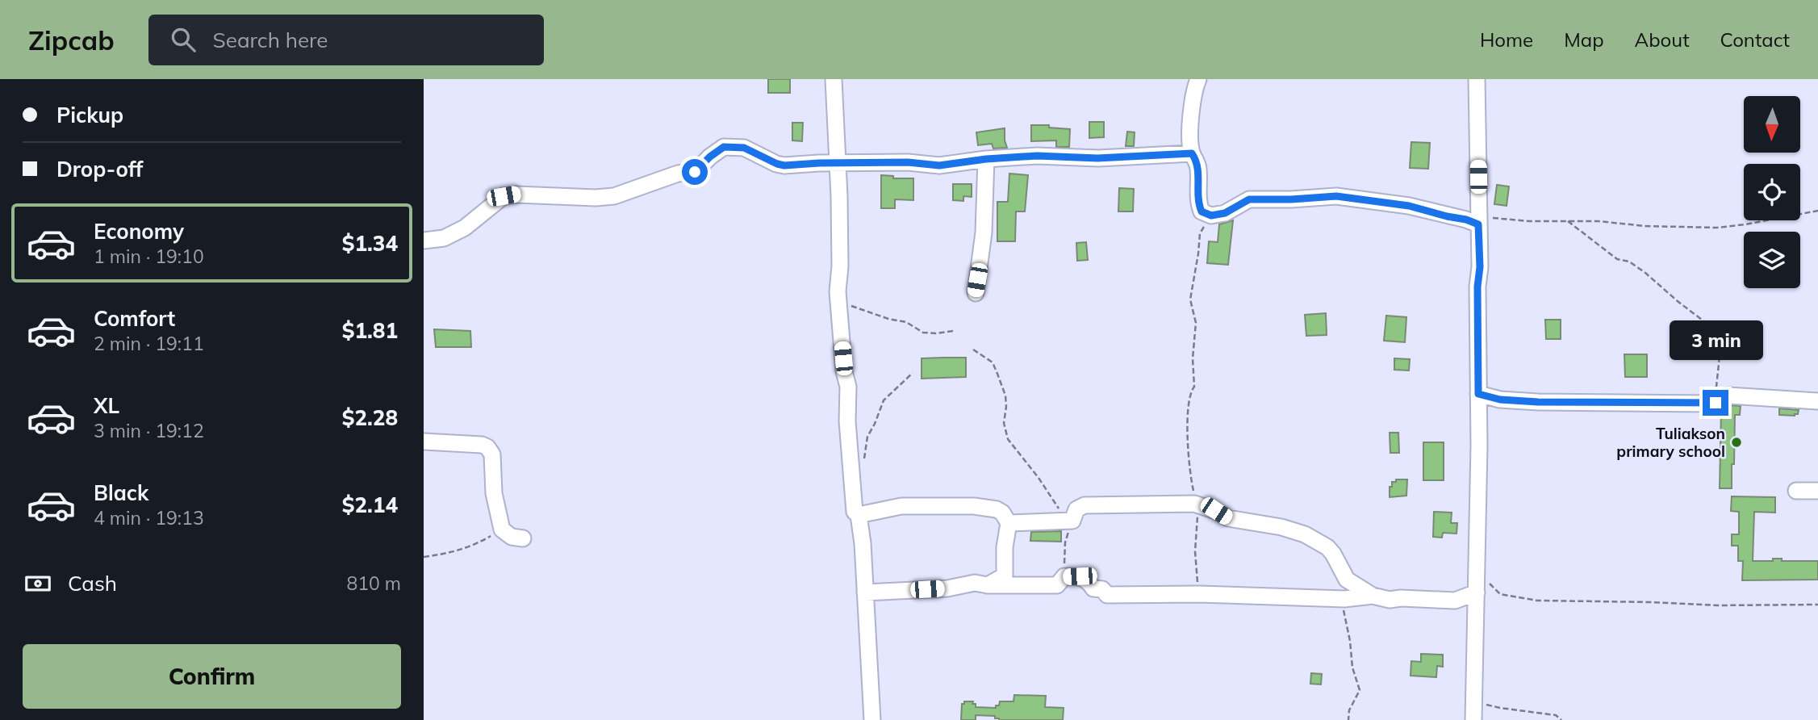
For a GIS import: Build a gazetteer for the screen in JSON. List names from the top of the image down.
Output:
{
  "places": ["Tuliakson primary school"],
  "north": "bottom",
  "page": {
    "header": "Zipcab",
    "search": "Search here",
    "nav": [
      "Home",
      "Map",
      "About",
      "Contact"
    ],
    "banner": ["Pickup", "Drop-off"],
    "list": [
      {
        "name": "Economy",
        "note": "1 min · 19:10",
        "value": "$1.34"
      },
      {
        "name": "Comfort",
        "note": "2 min · 19:11",
        "value": "$1.81"
      },
      {
        "name": "XL",
        "note": "3 min · 19:12",
        "value": "$2.28"
      },
      {
        "name": "Black",
        "note": "4 min · 19:13",
        "value": "$2.14"
      }
    ],
    "bubble": "3 min",
    "pay": ["Cash", "810 m"],
    "buttons": "Confirm"
  }
}
